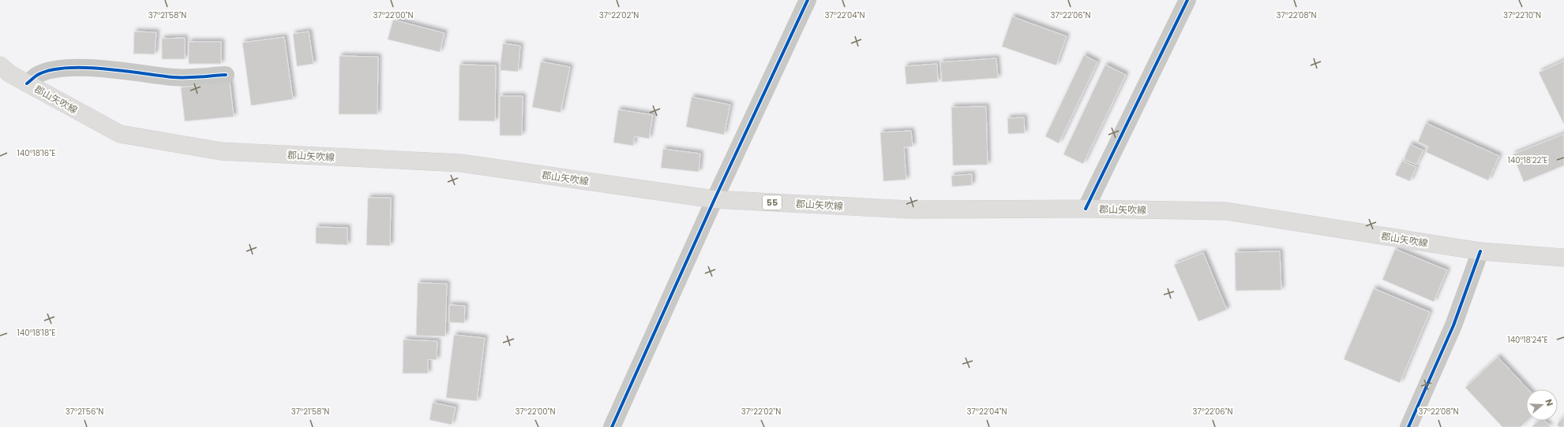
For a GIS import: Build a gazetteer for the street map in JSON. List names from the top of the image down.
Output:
{
  "streets": {
    "main road": ["郡山矢吹線", "55"]
  },
  "north": "right",
  "coordinates": [
    "37°21'58\"N",
    "37°22'00\"N",
    "37°22'02\"N",
    "37°22'04\"N",
    "37°22'06\"N",
    "37°22'08\"N",
    "37°22'10\"N",
    "140°18'16\"E",
    "140°18'22\"E",
    "140°18'18\"E",
    "140°18'24\"E",
    "37°21'56\"N"
  ]
}
